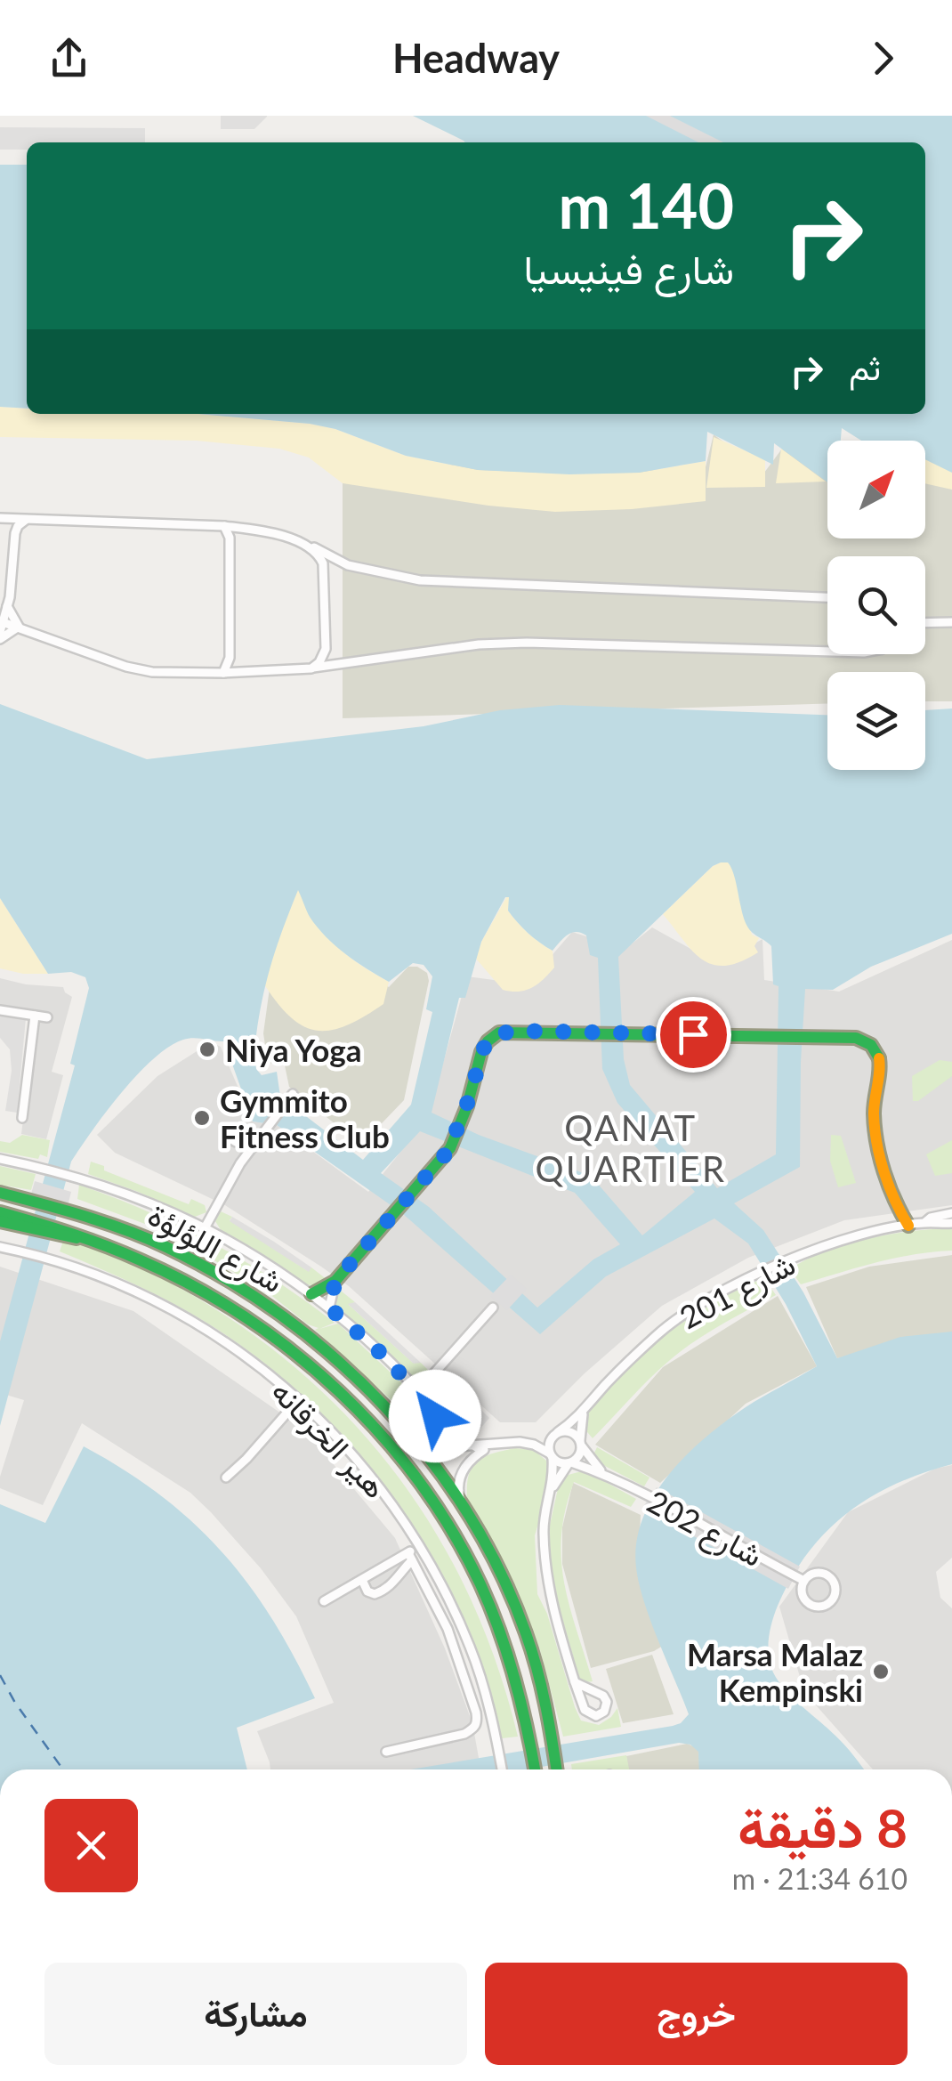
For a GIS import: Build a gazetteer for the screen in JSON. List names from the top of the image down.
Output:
{
  "streets": {
    "main road": ["شارع اللؤلؤة"],
    "street": ["شارع 201", "هير الخرقانه", "شارع 202"]
  },
  "crossings": [
    ["شارع اللؤلؤة", "شارع 201"],
    ["شارع 201", "شارع 202"]
  ],
  "districts": ["QANAT QUARTIER"],
  "places": ["Niya Yoga", "Gymmito Fitness Club", "Marsa Malaz Kempinski"],
  "north": "top right",
  "page": {
    "header": "Headway",
    "turn": ["140 m", "شارع فينيسيا"],
    "then": "ثم",
    "heading": ["8 دقيقة", "610 m · 21:34"],
    "buttons": ["خروج", "مشاركة"]
  }
}
